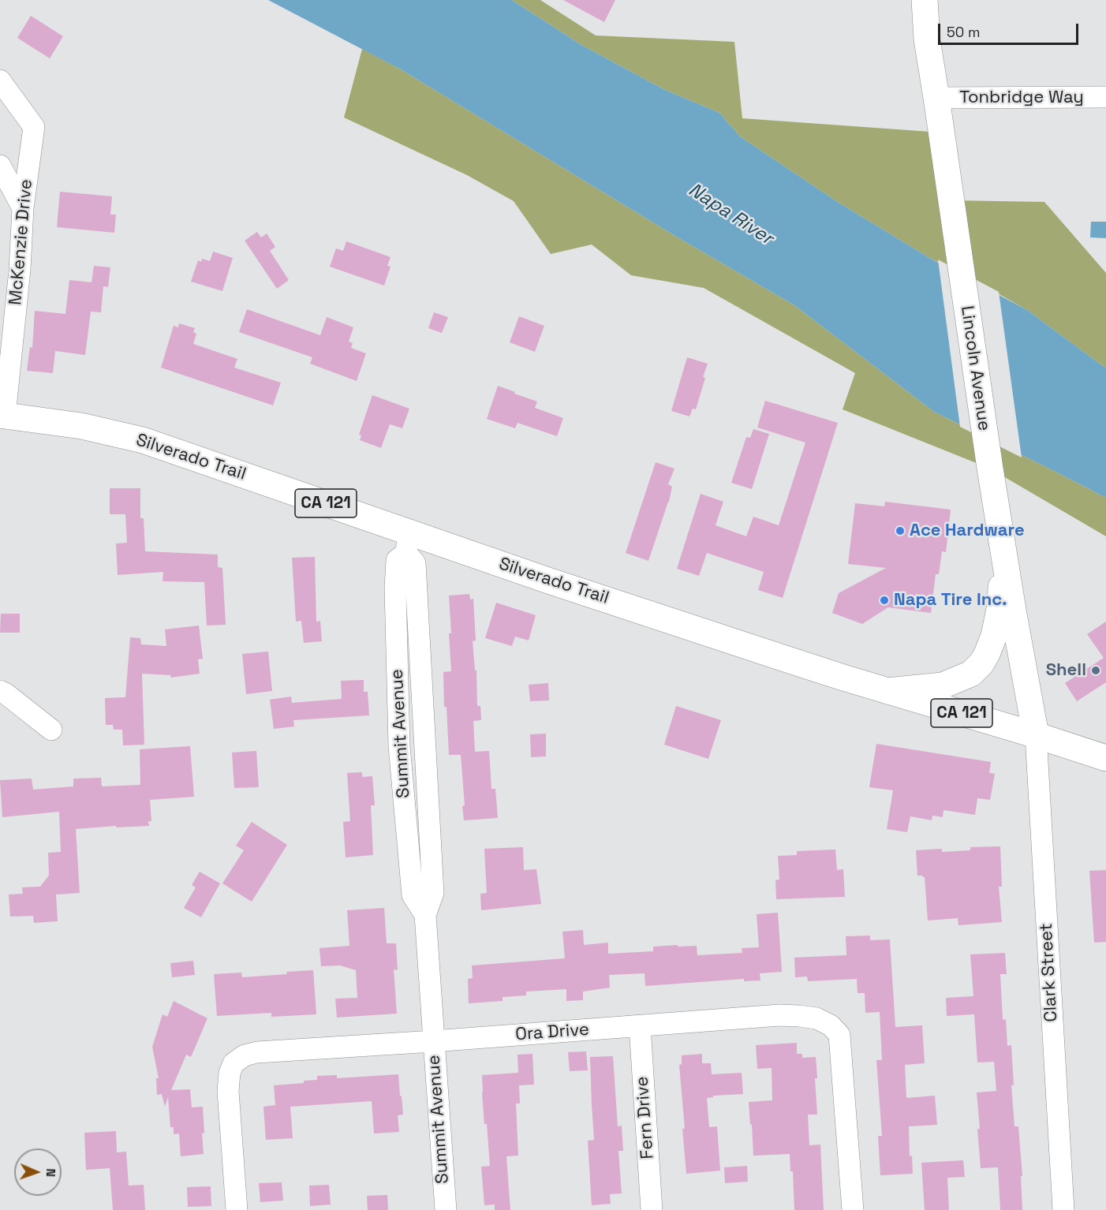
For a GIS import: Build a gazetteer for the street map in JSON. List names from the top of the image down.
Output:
{
  "streets": {
    "main road": ["Lincoln Avenue", "Silverado Trail", "CA 121"],
    "street": [
      "Tonbridge Way",
      "McKenzie Drive",
      "Summit Avenue",
      "Clark Street",
      "Ora Drive",
      "Fern Drive"
    ]
  },
  "crossings": [
    ["Tonbridge Way", "Lincoln Avenue"],
    ["McKenzie Drive", "Silverado Trail"],
    ["Lincoln Avenue", "Silverado Trail"],
    ["Lincoln Avenue", "Clark Street"],
    ["Silverado Trail", "Summit Avenue"],
    ["Silverado Trail", "Clark Street"],
    ["Summit Avenue", "Ora Drive"],
    ["Ora Drive", "Fern Drive"]
  ],
  "water": ["Napa River"],
  "places": ["Ace Hardware", "Napa Tire Inc.", "Shell"],
  "scale_bar": "50 m",
  "north": "right"
}
